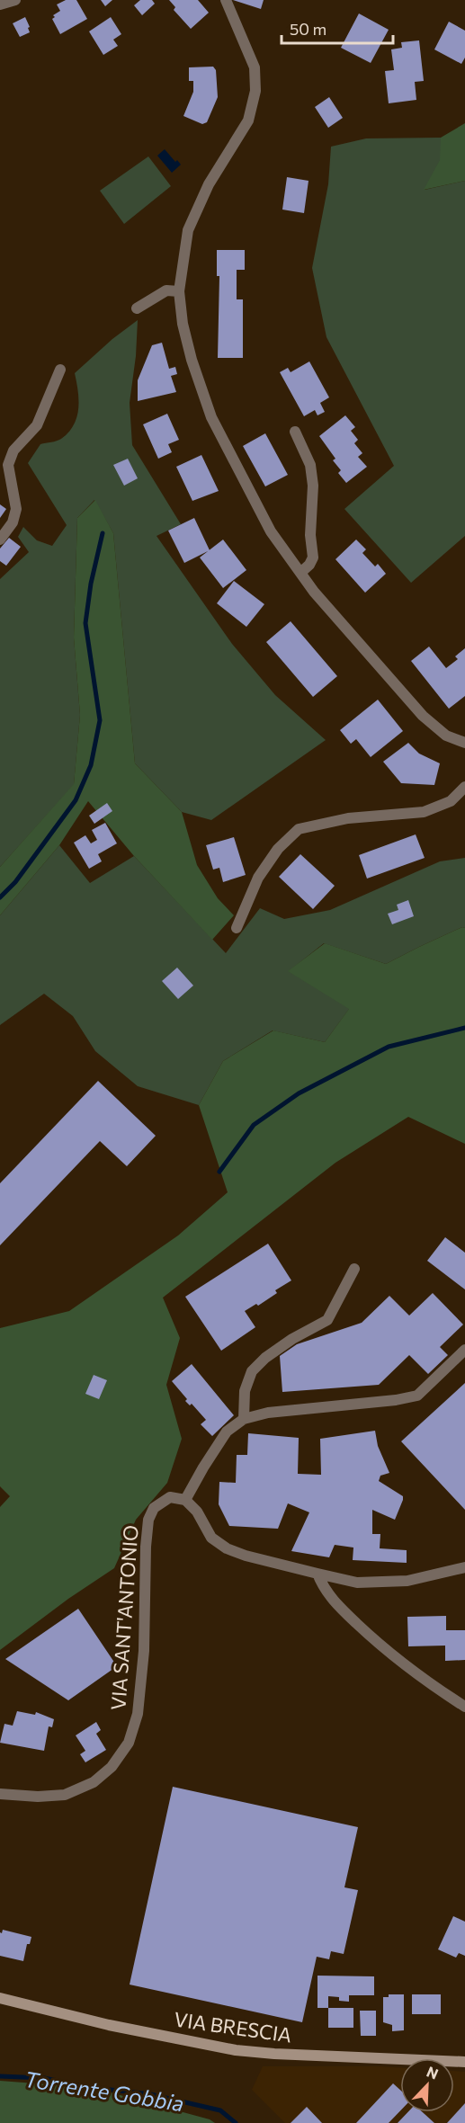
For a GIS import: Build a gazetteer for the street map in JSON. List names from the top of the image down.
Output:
{
  "streets": {
    "main road": ["VIA BRESCIA"],
    "street": ["VIA SANT'ANTONIO"]
  },
  "water": ["Torrente Gobbia"],
  "scale_bar": "50 m",
  "north": "top right"
}
